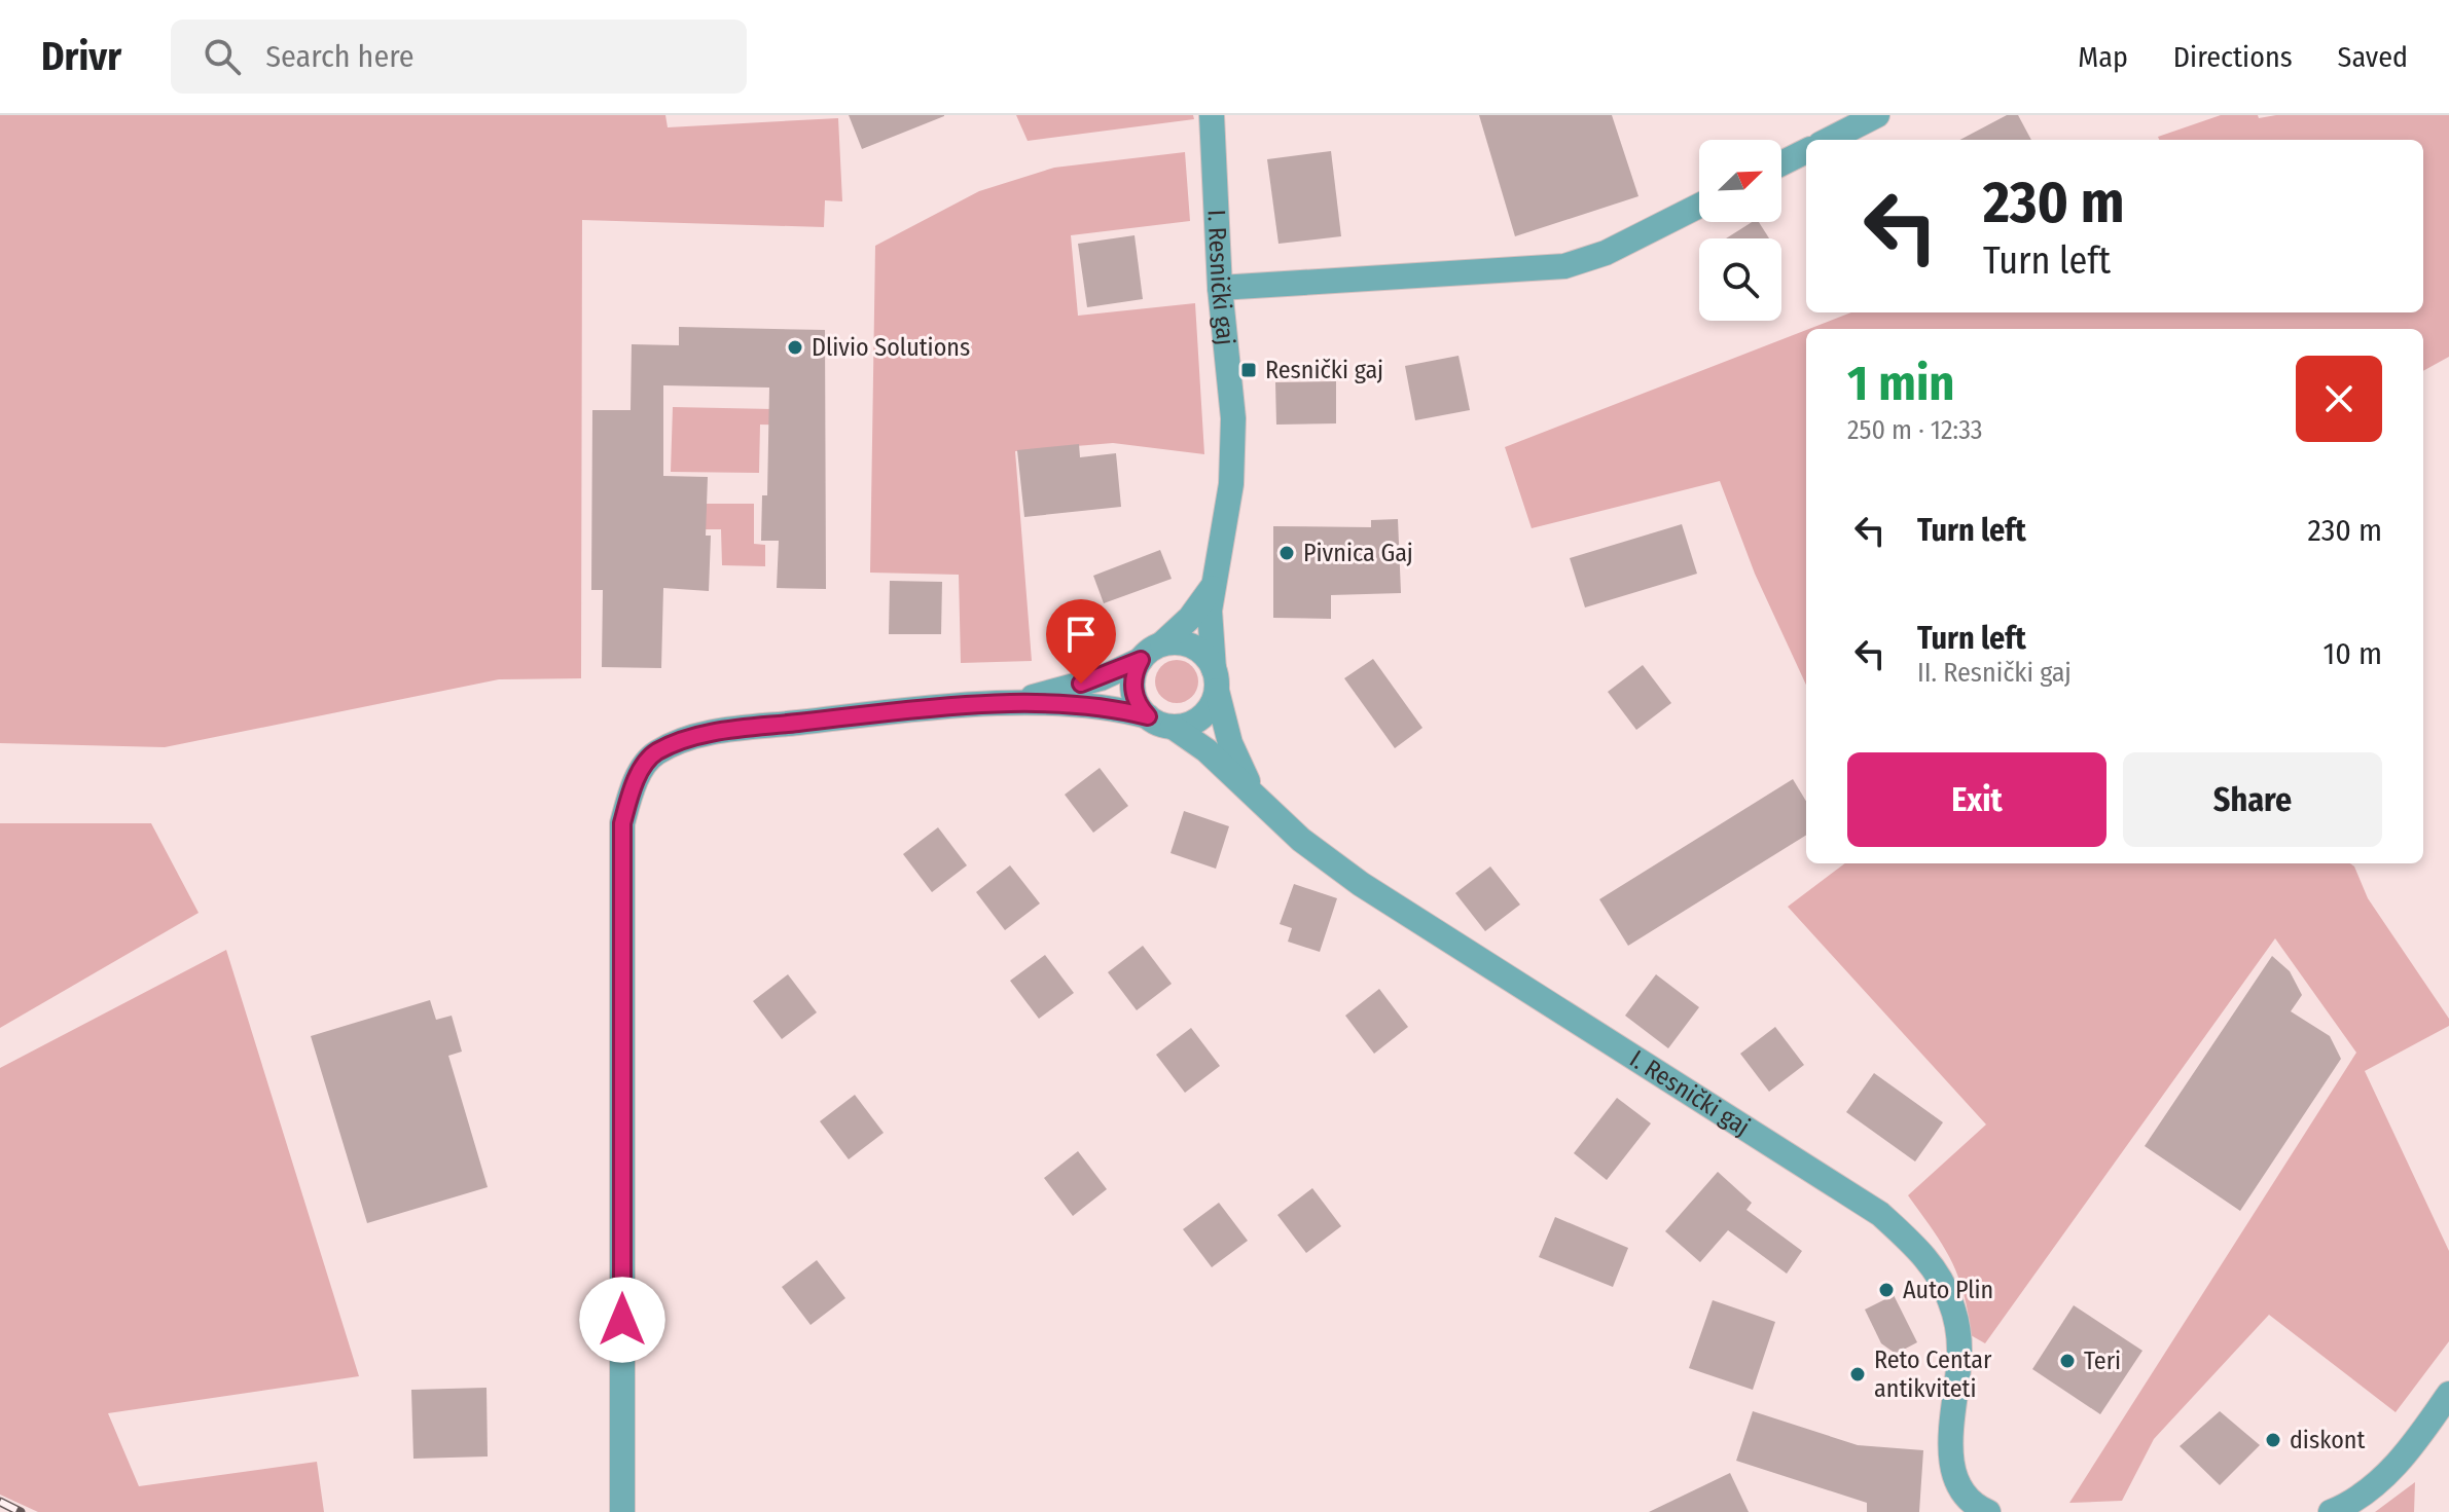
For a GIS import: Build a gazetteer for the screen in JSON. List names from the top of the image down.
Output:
{
  "streets": {
    "street": ["I. Resnički gaj"]
  },
  "places": {
    "other": [
      "Dlivio Solutions",
      "Pivnica Gaj",
      "Auto Plin",
      "Teri",
      "Reto Centar antikviteti",
      "diskont"
    ],
    "transit": ["Resnički gaj"]
  },
  "north": "top right",
  "page": {
    "header": "Drivr",
    "search": "Search here",
    "nav": ["Map", "Directions", "Saved"],
    "turn": ["230 m", "Turn left"],
    "heading": ["1 min", "250 m · 12:33"],
    "list": [
      {
        "name": "Turn left",
        "value": "230 m"
      },
      {
        "name": "Turn left",
        "note": "II. Resnički gaj",
        "value": "10 m"
      }
    ],
    "buttons": ["Exit", "Share"]
  }
}
